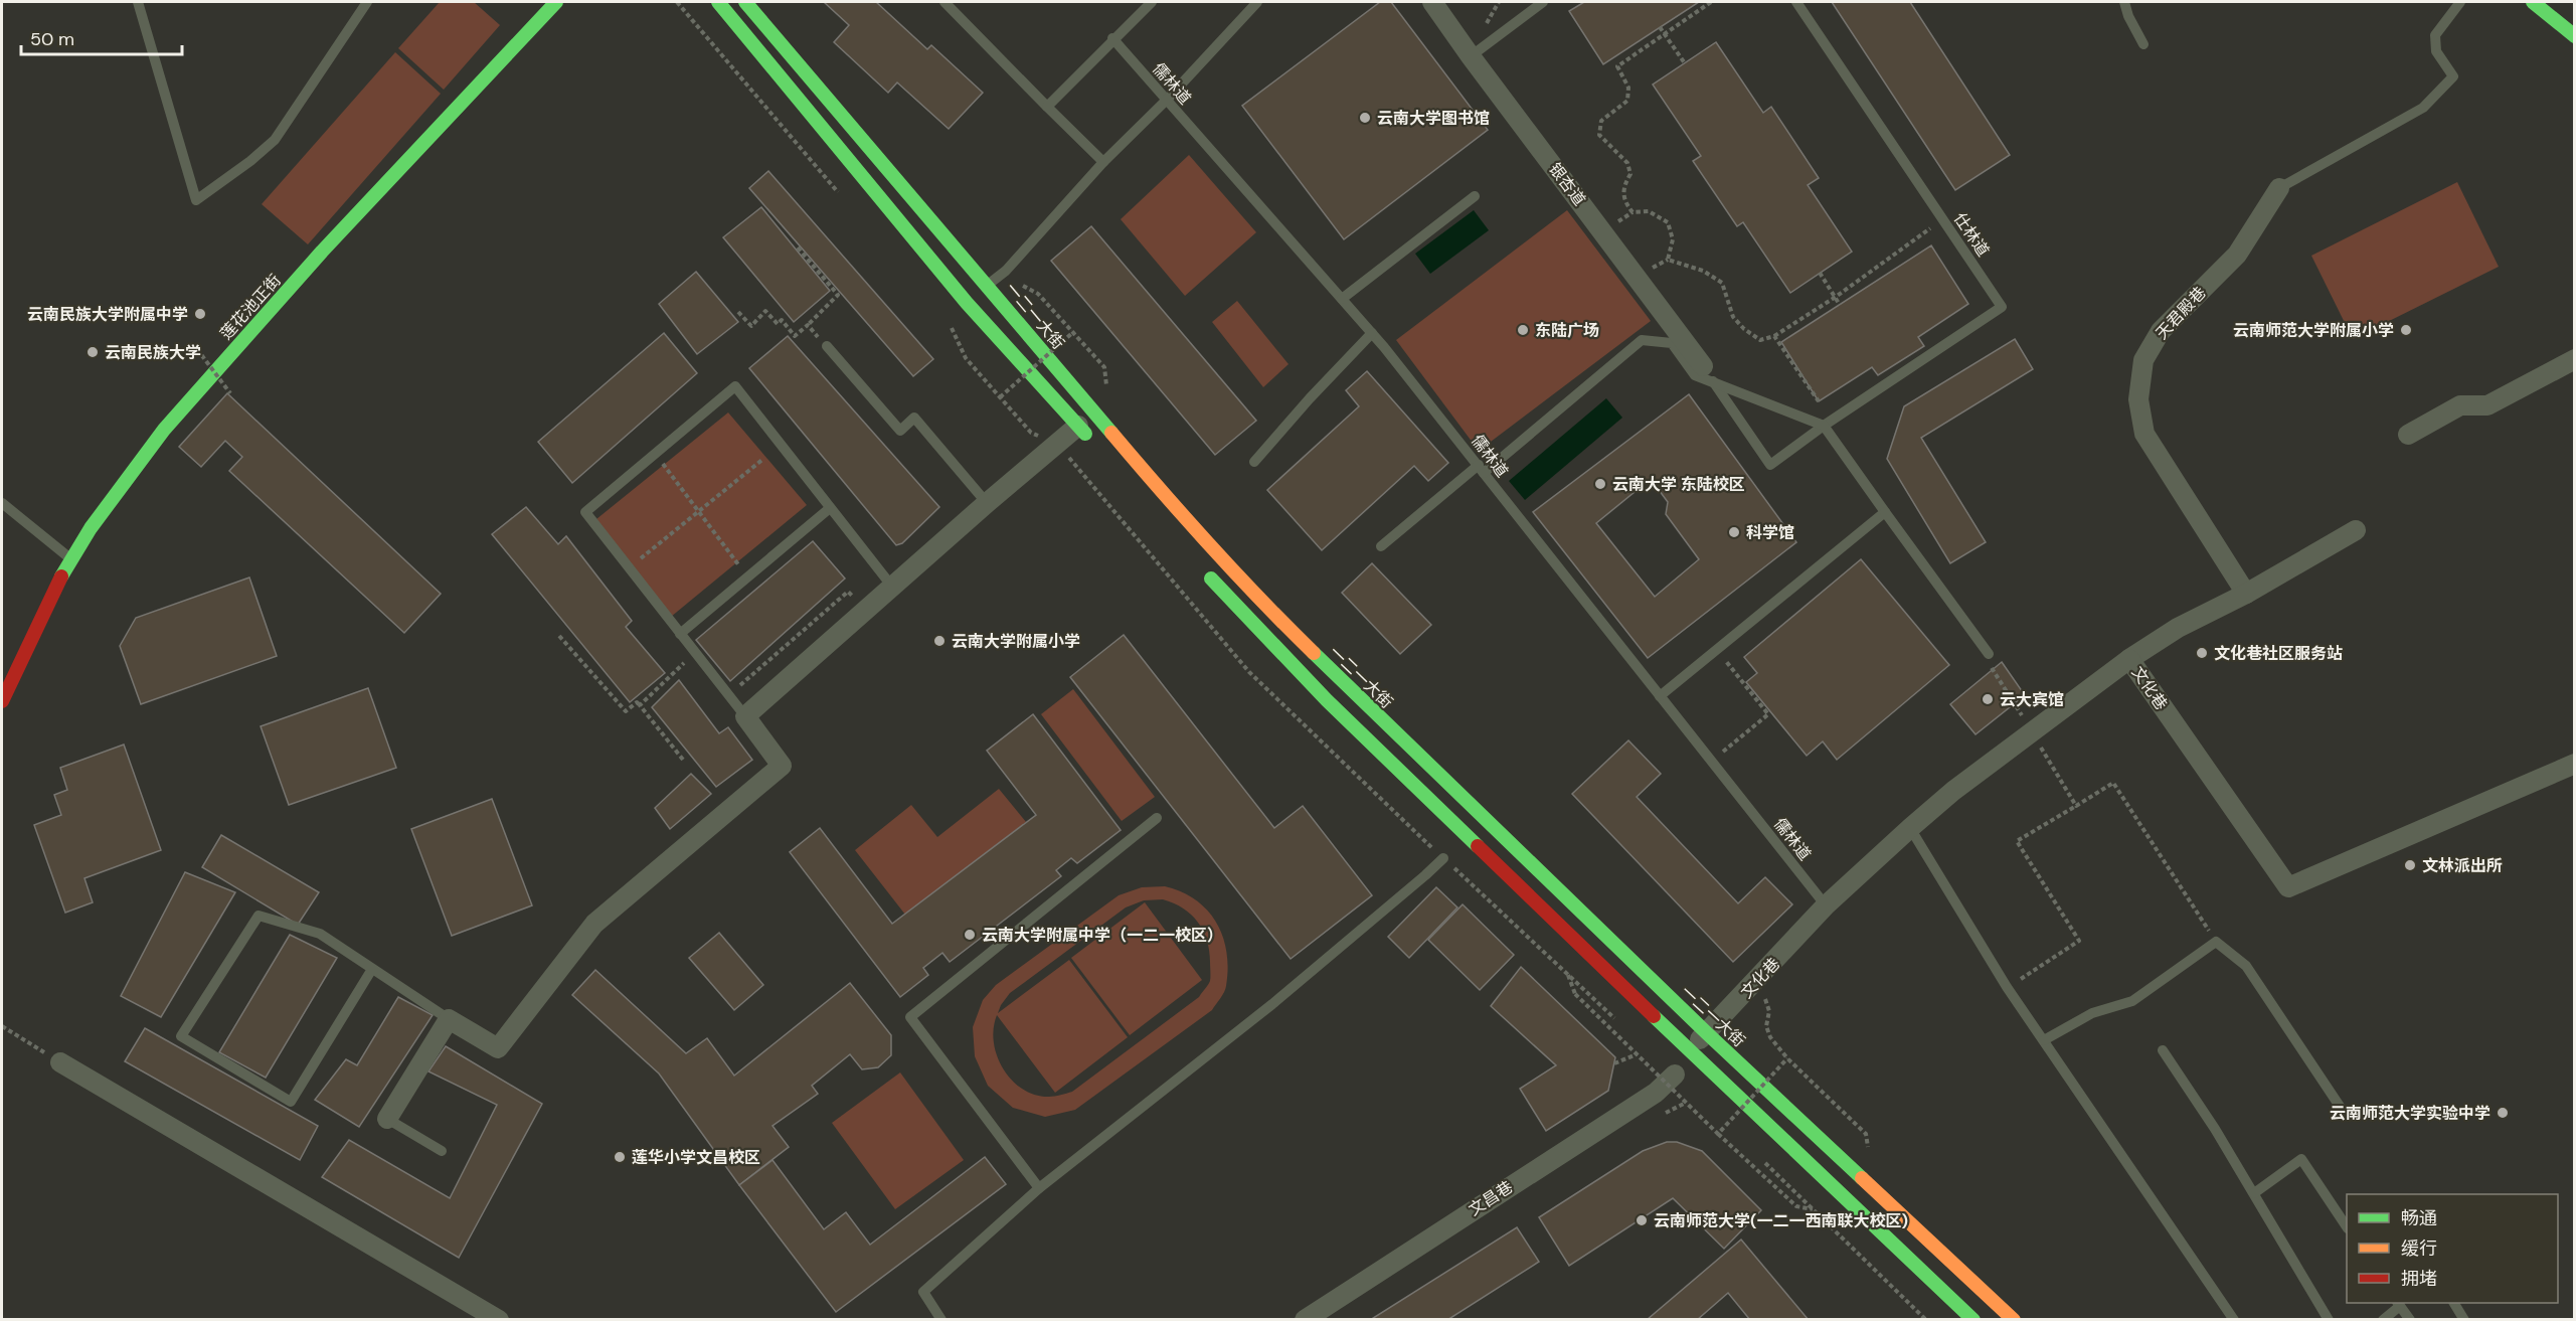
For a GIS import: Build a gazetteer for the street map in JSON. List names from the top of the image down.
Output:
{
  "streets": {
    "main road": ["莲花池正街", "一二一大街"],
    "street": [
      "银杏道",
      "天君殿巷",
      "文化巷",
      "文昌巷"
    ],
    "lane": ["儒林道", "仕林道"]
  },
  "crossings": [
    ["儒林道", "文化巷"],
    ["一二一大街", "文化巷"]
  ],
  "places": [
    "云南大学图书馆",
    "云南民族大学附属中学",
    "东陆广场",
    "云南师范大学附属小学",
    "云南民族大学",
    "云南大学 东陆校区",
    "科学馆",
    "云南大学附属小学",
    "文化巷社区服务站",
    "云大宾馆",
    "文林派出所",
    "云南大学附属中学（一二一校区）",
    "云南师范大学实验中学",
    "莲华小学文昌校区",
    "云南师范大学(一二一西南联大校区)"
  ],
  "legend": ["畅通", "缓行", "拥堵"],
  "scale_bar": "50 m"
}
